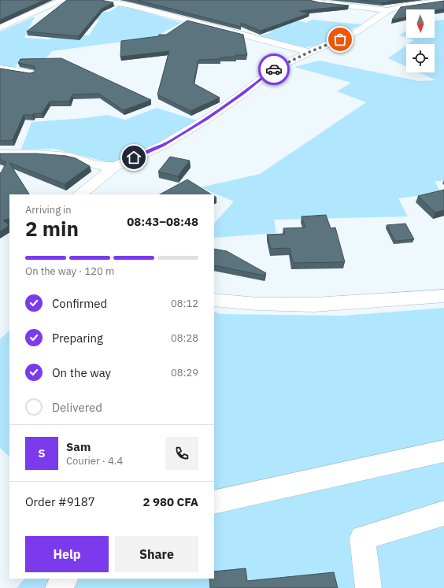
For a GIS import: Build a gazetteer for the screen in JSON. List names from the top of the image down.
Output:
{
  "north": "bottom",
  "page": {
    "heading": ["2 min", "Arriving in", "08:43–08:48"],
    "panel": [
      "Sam",
      "Courier · 4.4",
      "Order #9187",
      "2 980 CFA"
    ],
    "bar": "On the way · 120 m",
    "list": [
      ["Confirmed", "08:12"],
      ["Preparing", "08:28"],
      ["On the way", "08:29"],
      "Delivered"
    ],
    "round": "S",
    "buttons": ["Help", "Share"]
  }
}
